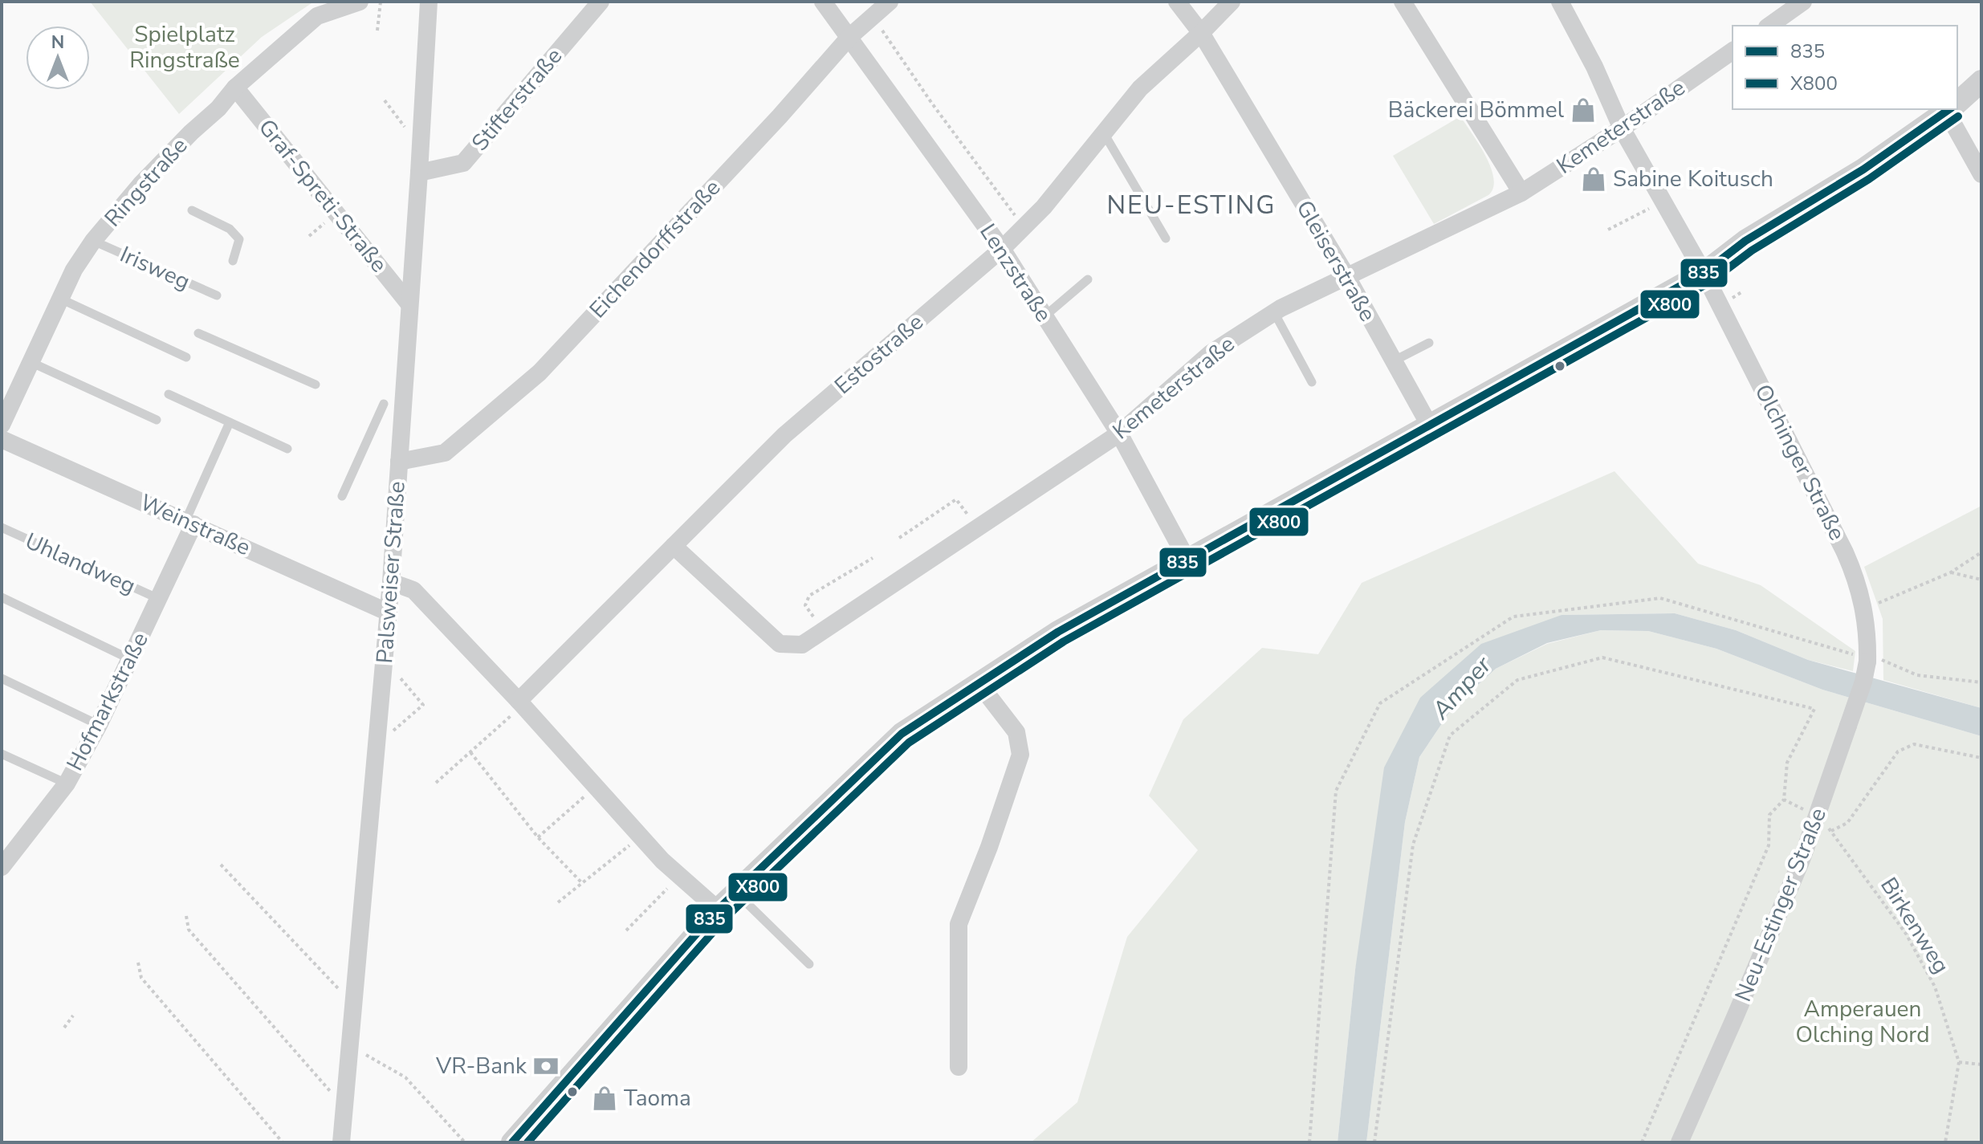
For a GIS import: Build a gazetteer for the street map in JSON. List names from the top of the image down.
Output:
{
  "streets": {
    "street": [
      "Stifterstraße",
      "Kemeterstraße",
      "Ringstraße",
      "Graf-Spreti-Straße",
      "Eichendorffstraße",
      "Gleiserstraße",
      "Lenzstraße",
      "Estostraße",
      "Olchinger Straße",
      "Weinstraße",
      "Palsweiser Straße",
      "Hofmarkstraße",
      "Neu-Estinger Straße"
    ],
    "lane": ["Irisweg", "Uhlandweg"],
    "path": ["Birkenweg"]
  },
  "crossings": [
    ["Stifterstraße", "Palsweiser Straße"],
    ["Kemeterstraße", "Gleiserstraße"],
    ["Kemeterstraße", "Lenzstraße"],
    ["Kemeterstraße", "Estostraße"],
    ["Kemeterstraße", "Olchinger Straße"],
    ["Ringstraße", "Graf-Spreti-Straße"],
    ["Ringstraße", "Irisweg"],
    ["Graf-Spreti-Straße", "Palsweiser Straße"],
    ["Eichendorffstraße", "Lenzstraße"],
    ["Eichendorffstraße", "Palsweiser Straße"],
    ["Gleiserstraße", "Estostraße"],
    ["Lenzstraße", "Estostraße"],
    ["Olchinger Straße", "Neu-Estinger Straße"],
    ["Weinstraße", "Palsweiser Straße"],
    ["Weinstraße", "Hofmarkstraße"],
    ["Uhlandweg", "Hofmarkstraße"],
    ["Neu-Estinger Straße", "Birkenweg"]
  ],
  "districts": ["NEU-ESTING"],
  "water": ["Amper"],
  "parks": ["Spielplatz Ringstraße", "Amperauen Olching Nord"],
  "places": {
    "shop": ["Bäckerei Bömmel", "Sabine Koitusch", "Taoma"],
    "bank": ["VR-Bank"]
  },
  "lines": ["transit line 835", "transit line X800"],
  "legend": ["835", "X800"],
  "north": "top"
}
